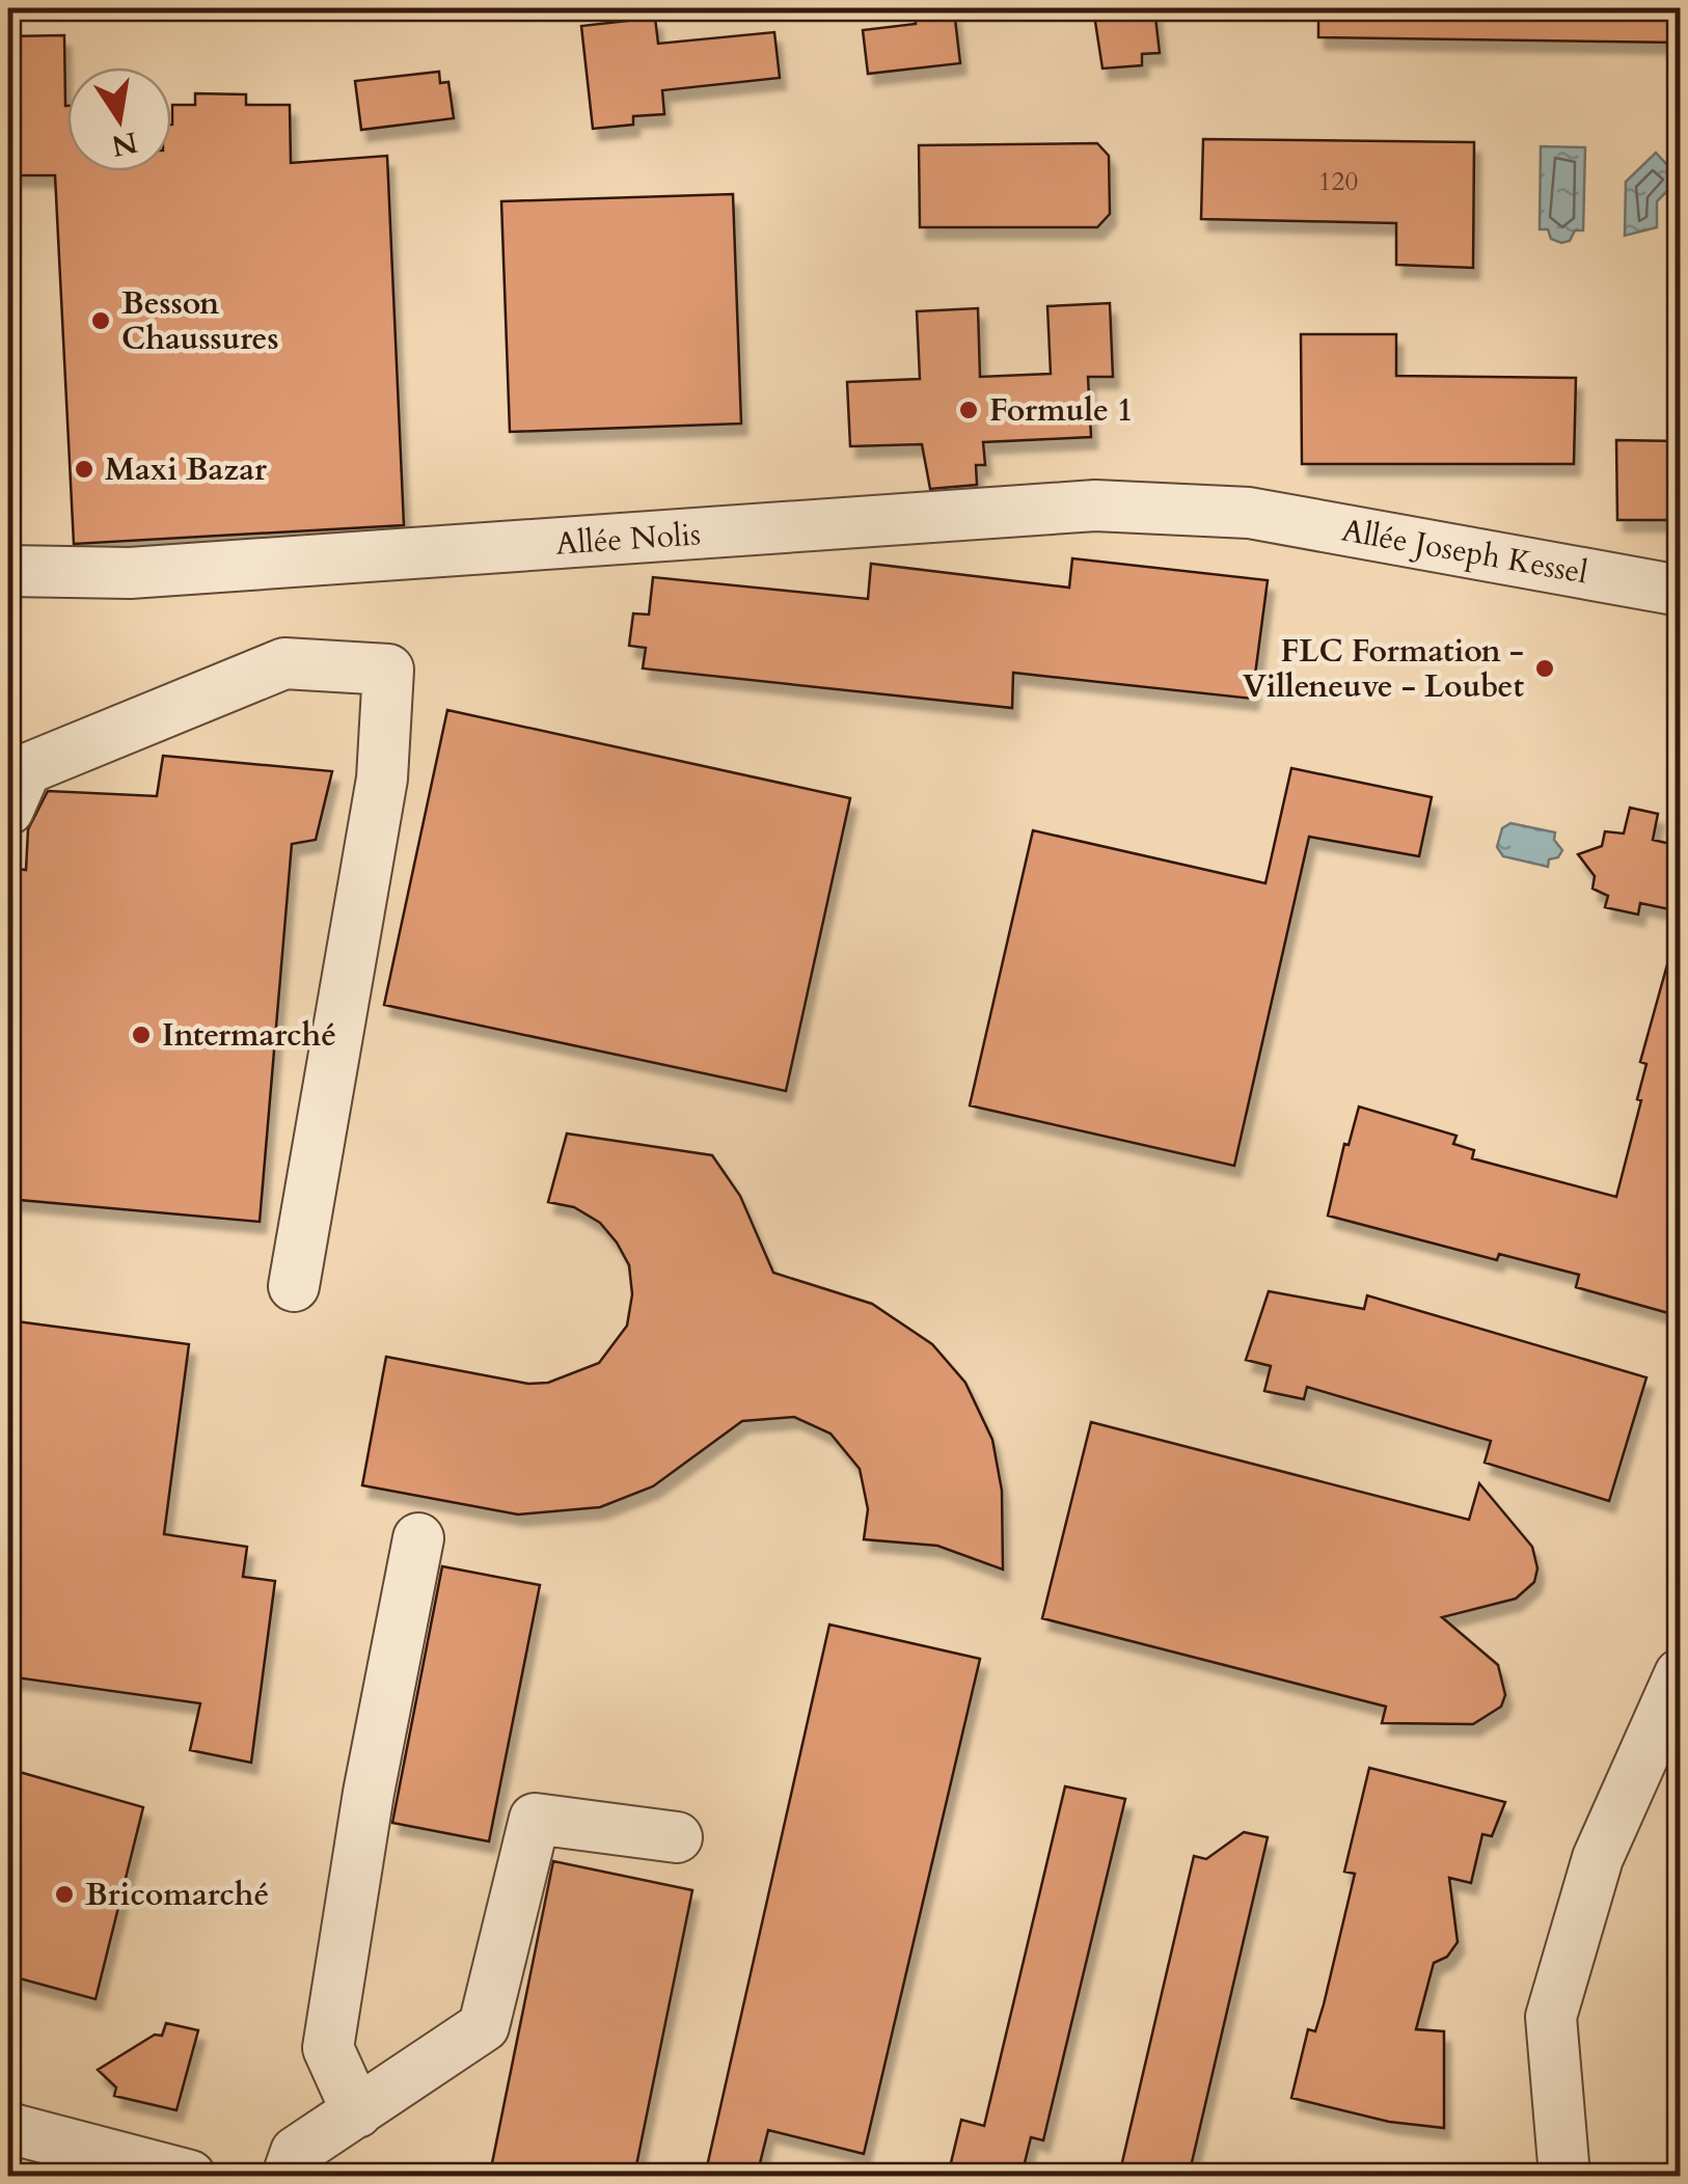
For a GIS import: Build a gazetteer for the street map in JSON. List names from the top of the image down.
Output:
{
  "streets": {
    "street": ["Allée Nolis", "Allée Joseph Kessel"]
  },
  "crossings": [
    ["Allée Nolis", "Allée Joseph Kessel"]
  ],
  "places": [
    "Besson Chaussures",
    "Formule 1",
    "Maxi Bazar",
    "FLC Formation - Villeneuve - Loubet",
    "Intermarché",
    "Bricomarché"
  ],
  "house_numbers": ["120"],
  "north": "bottom"
}
